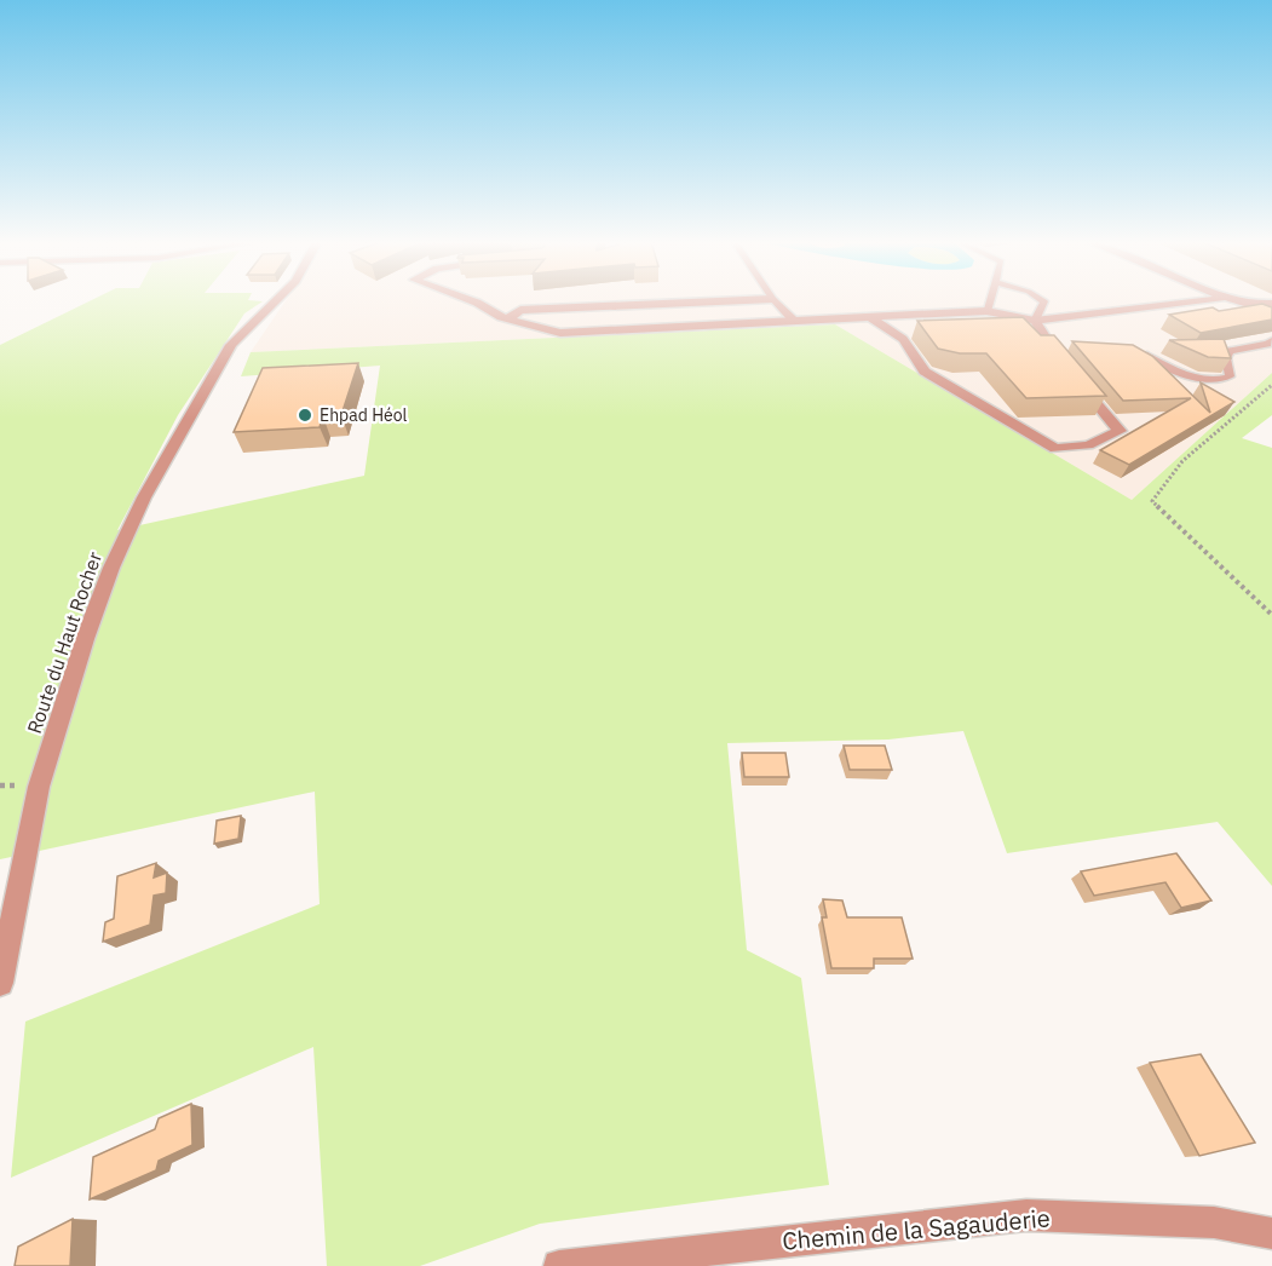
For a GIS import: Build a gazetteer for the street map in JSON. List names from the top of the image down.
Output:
{
  "streets": {
    "street": ["Route du Haut Rocher", "Chemin de la Sagauderie"]
  },
  "places": ["Ehpad Héol"]
}
